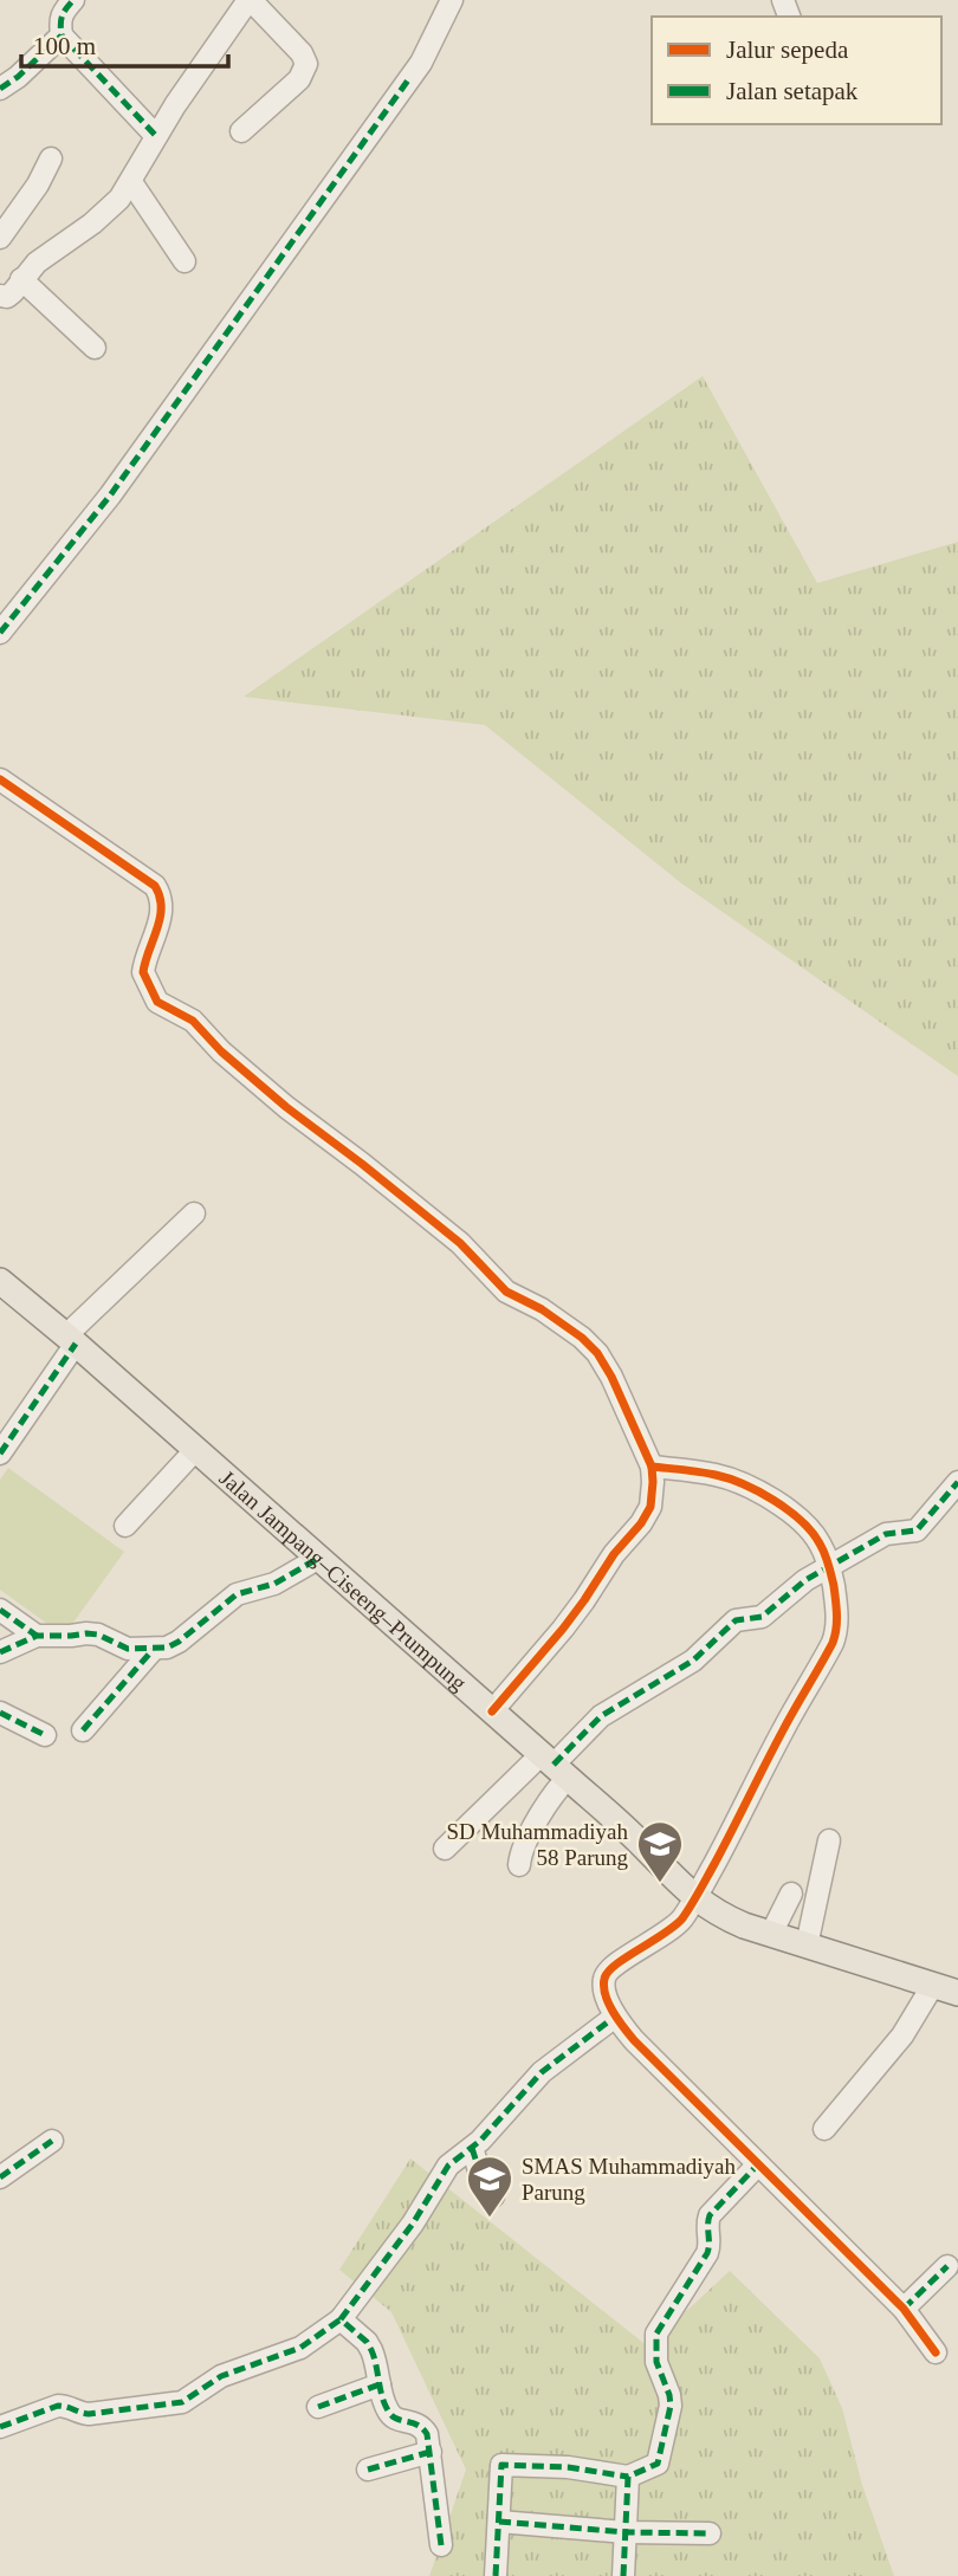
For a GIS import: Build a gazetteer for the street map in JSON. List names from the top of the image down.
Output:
{
  "streets": {
    "main road": ["Jalan Jampang–Ciseeng–Prumpung"]
  },
  "places": {
    "school or university": ["SD Muhammadiyah 58 Parung", "SMAS Muhammadiyah Parung"]
  },
  "legend": ["Jalur sepeda", "Jalan setapak"],
  "scale_bar": "100 m"
}
